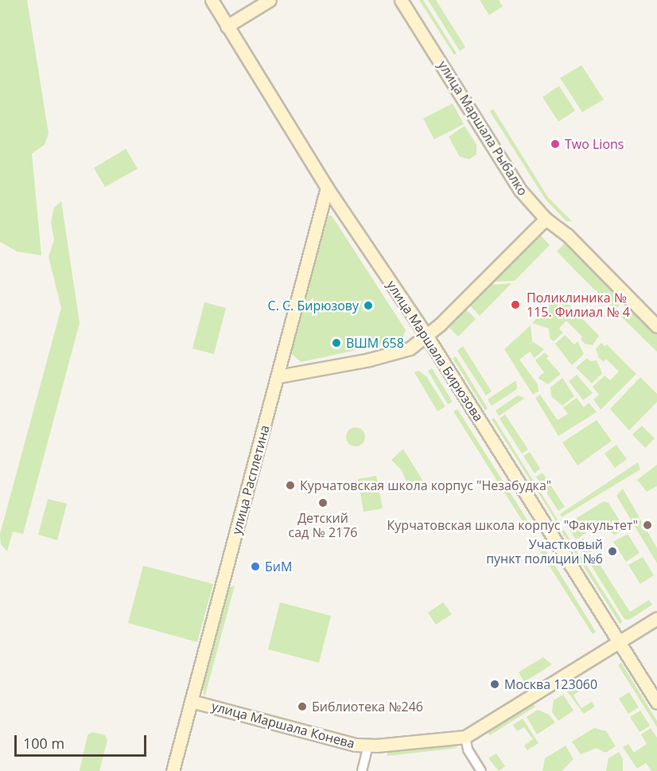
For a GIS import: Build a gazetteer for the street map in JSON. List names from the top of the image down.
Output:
{
  "streets": {
    "street": [
      "улица Маршала Рыбалко",
      "улица Маршала Бирюзова",
      "улица Расплетина",
      "улица Маршала Конева"
    ]
  },
  "crossings": [
    ["улица Маршала Бирюзова", "улица Расплетина"],
    ["улица Маршала Бирюзова", "улица Маршала Конева"],
    ["улица Расплетина", "улица Маршала Конева"]
  ],
  "places": [
    "Two Lions",
    "Поликлиника № 115. Филиал № 4",
    "С. С. Бирюзову",
    "ВШM 658",
    "Курчатовская школа корпус \"Незабудка\"",
    "Детский сад № 2176",
    "Курчатовская школа корпус \"Факультет\"",
    "Участковый пункт полиции №6",
    "БиМ",
    "Москва 123060",
    "Библиотека №246"
  ],
  "scale_bar": "100 m"
}
